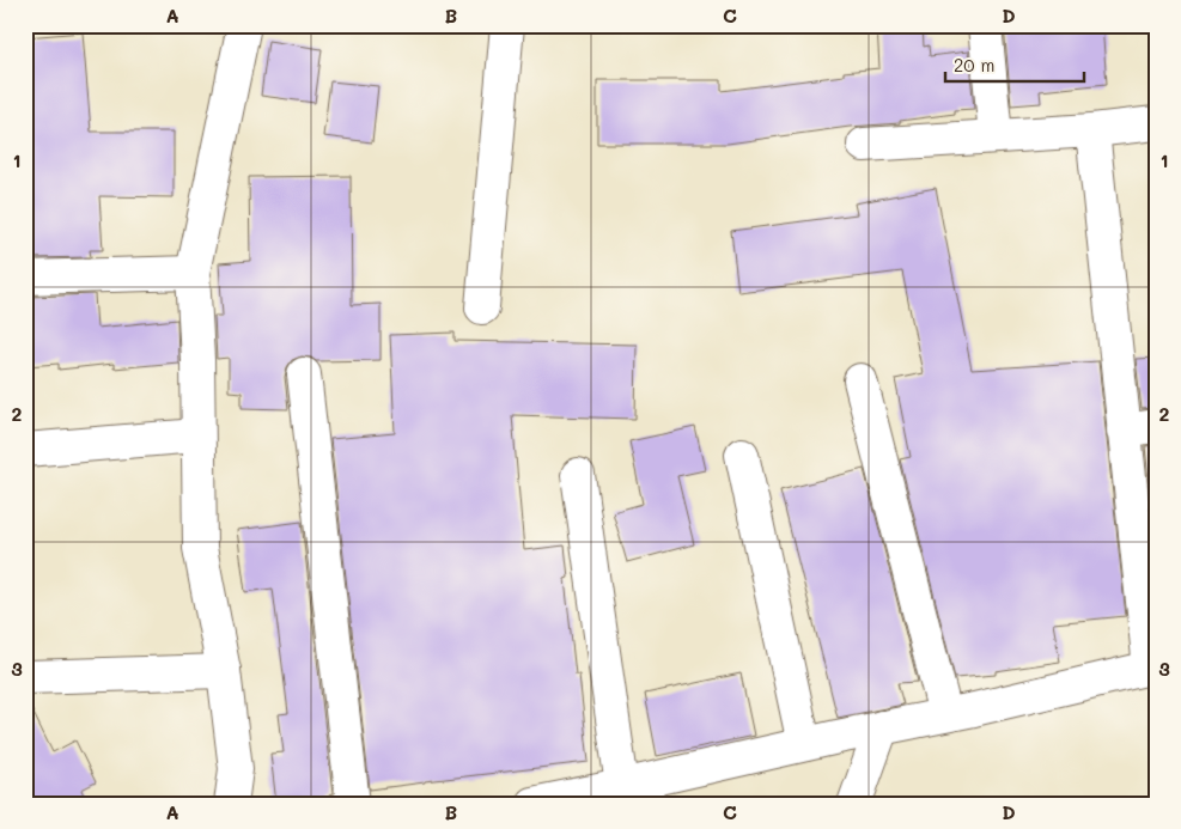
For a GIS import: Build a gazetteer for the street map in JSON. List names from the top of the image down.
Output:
{
  "scale_bar": "20 m",
  "grid": {
    "columns": [
      "A",
      "B",
      "C",
      "D"
    ],
    "rows": ["1", "2", "3"]
  }
}
